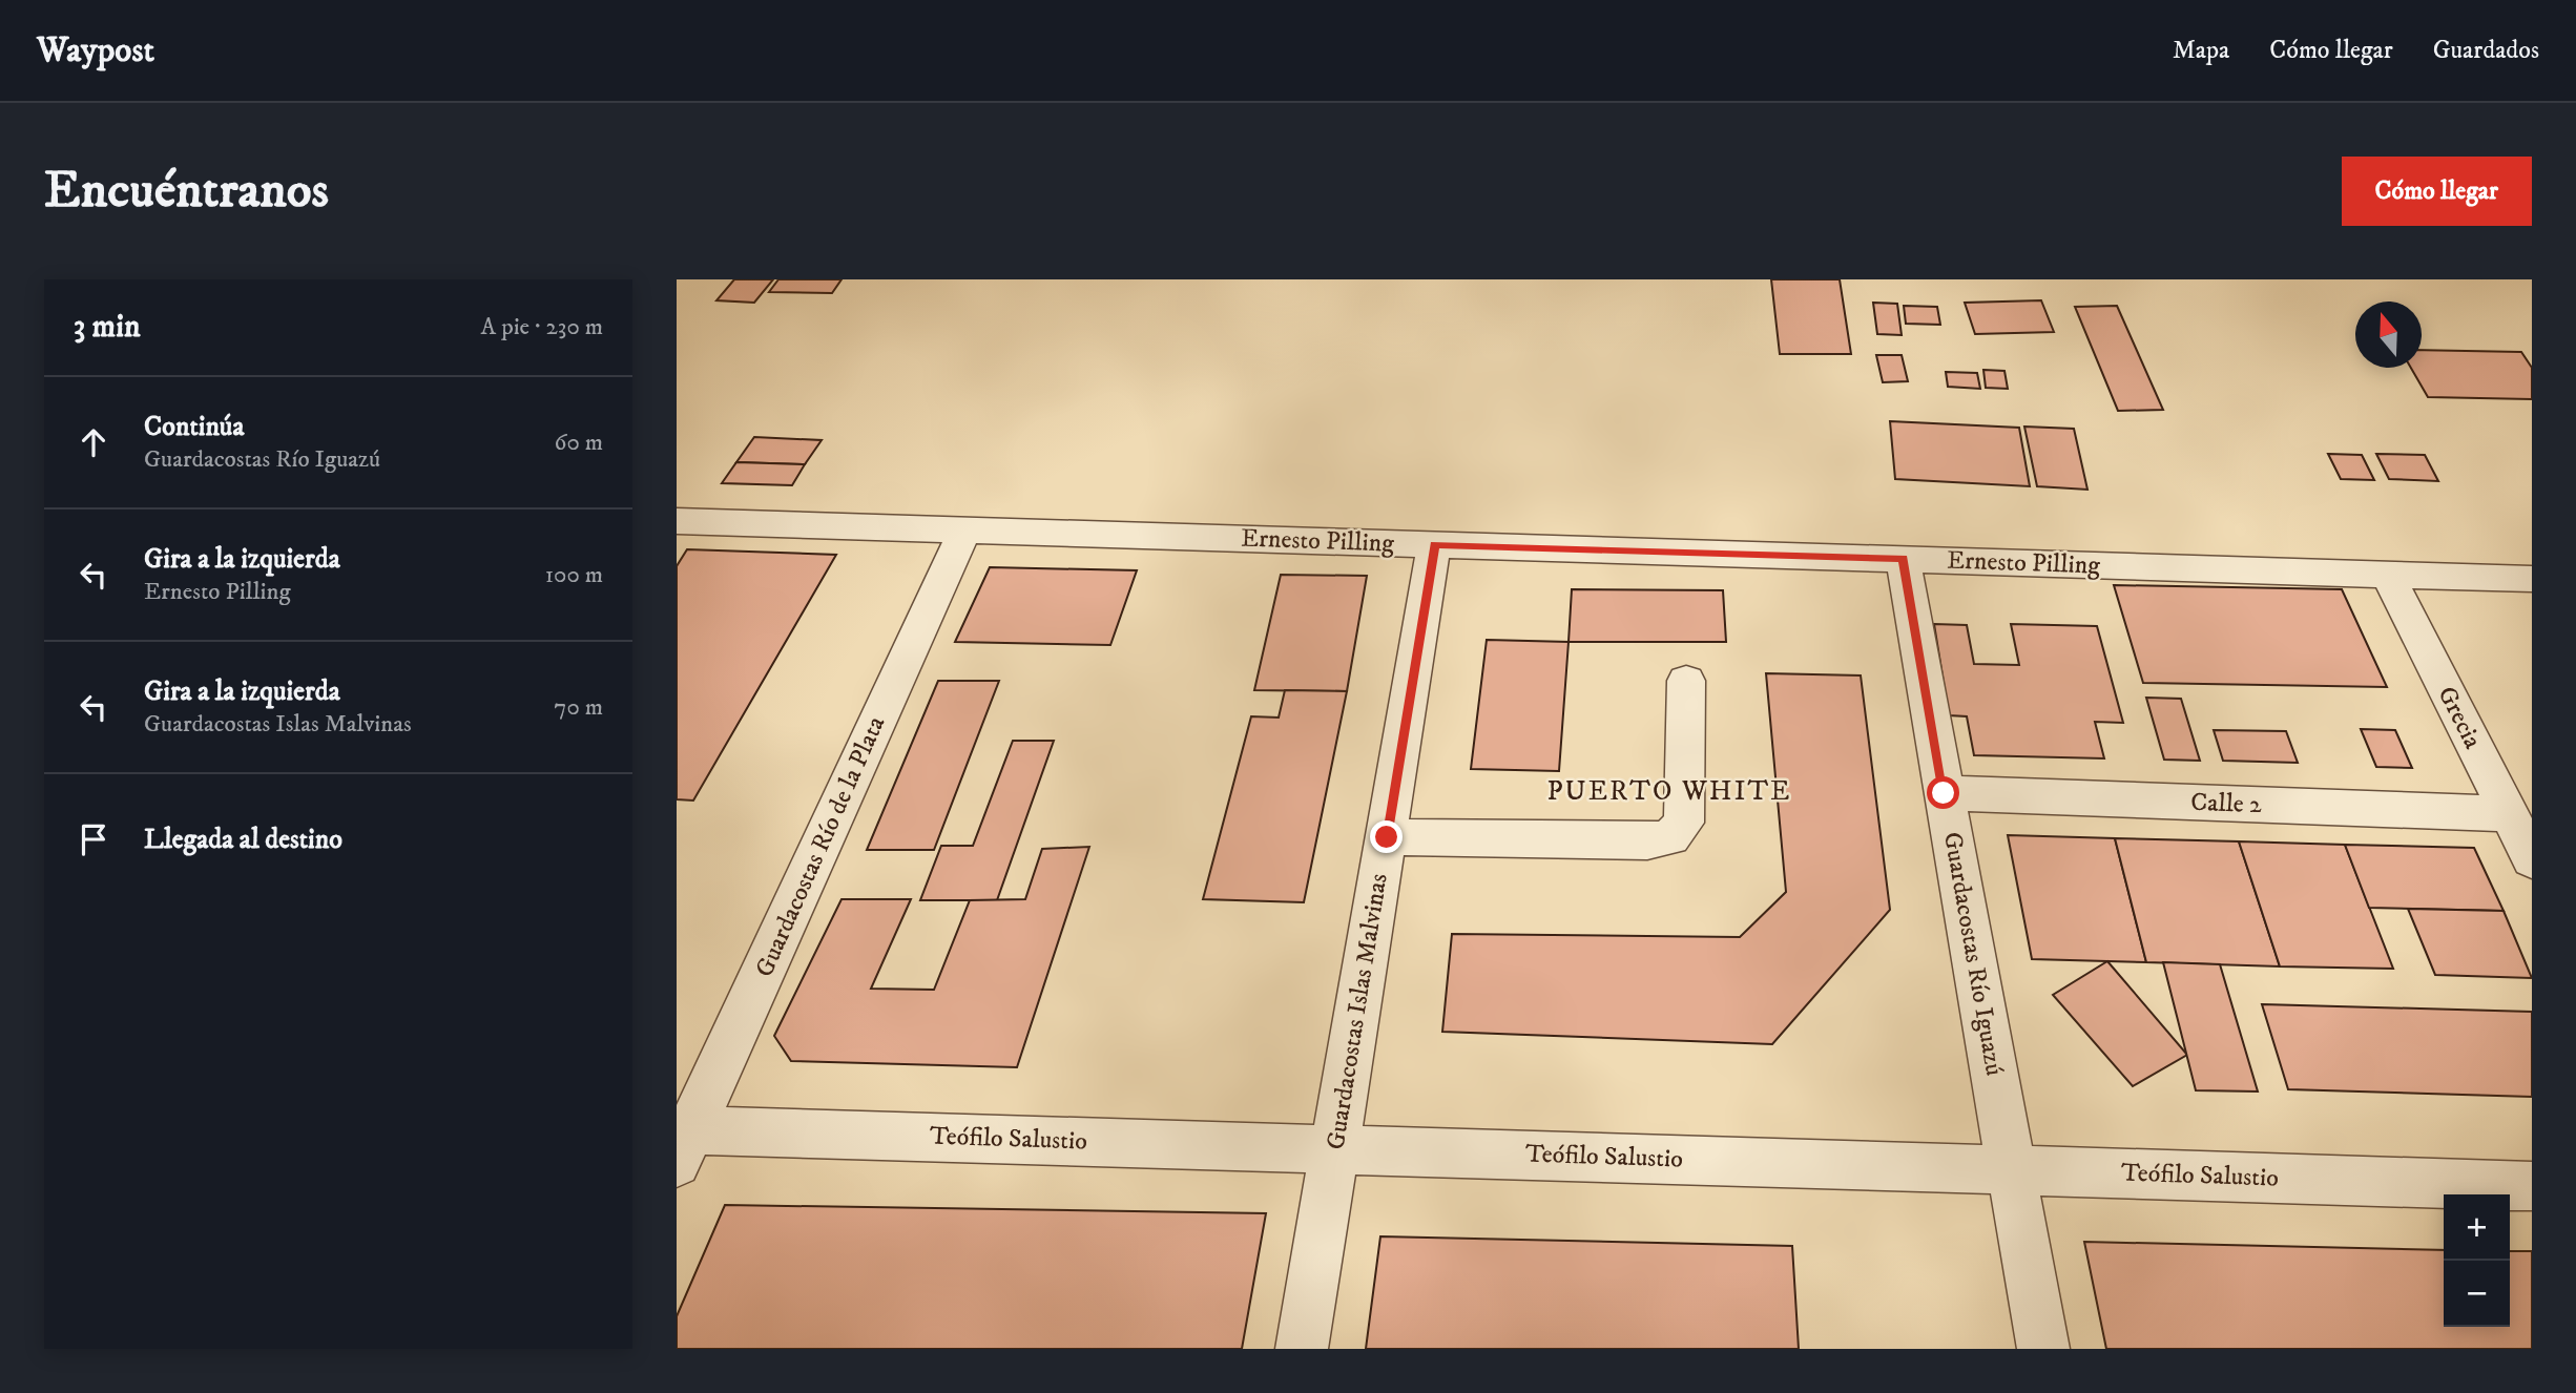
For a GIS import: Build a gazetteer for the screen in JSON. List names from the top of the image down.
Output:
{
  "streets": {
    "street": [
      "Ernesto Pilling",
      "Grecia",
      "Calle 2",
      "Guardacostas Río de la Plata",
      "Guardacostas Río Iguazú",
      "Guardacostas Islas Malvinas",
      "Teófilo Salustio"
    ]
  },
  "crossings": [
    ["Ernesto Pilling", "Grecia"],
    ["Ernesto Pilling", "Guardacostas Río de la Plata"],
    ["Ernesto Pilling", "Guardacostas Río Iguazú"],
    ["Ernesto Pilling", "Guardacostas Islas Malvinas"],
    ["Grecia", "Calle 2"],
    ["Calle 2", "Guardacostas Río Iguazú"],
    ["Guardacostas Río de la Plata", "Teófilo Salustio"],
    ["Guardacostas Río Iguazú", "Teófilo Salustio"],
    ["Guardacostas Islas Malvinas", "Teófilo Salustio"]
  ],
  "districts": ["PUERTO WHITE"],
  "north": "top",
  "page": {
    "header": "Waypost",
    "nav": ["Mapa", "Cómo llegar", "Guardados"],
    "buttons": "Cómo llegar",
    "title": "Encuéntranos",
    "heading": ["3 min", "A pie · 230 m"],
    "list": [
      ["Continúa", "Guardacostas Río Iguazú", "60 m"],
      ["Gira a la izquierda", "Ernesto Pilling", "100 m"],
      ["Gira a la izquierda", "Guardacostas Islas Malvinas", "70 m"],
      "Llegada al destino"
    ],
    "map_buttons": ["+", "−"]
  }
}
